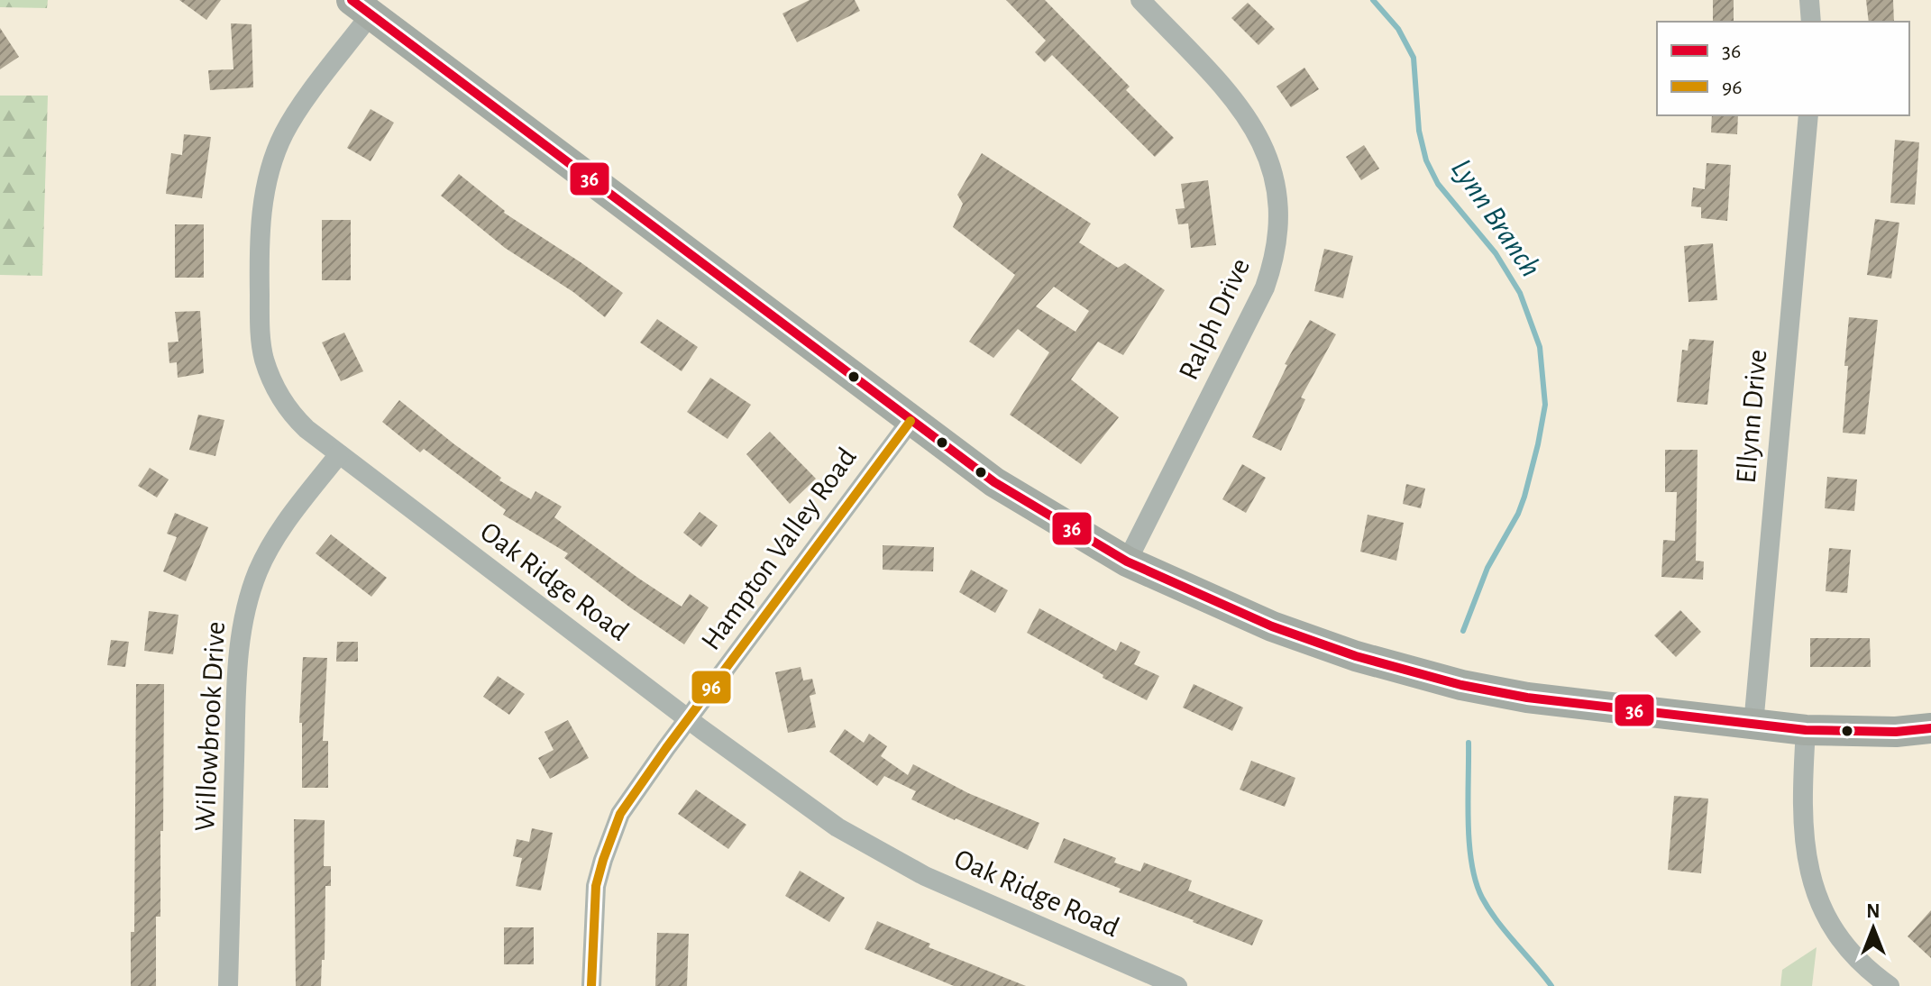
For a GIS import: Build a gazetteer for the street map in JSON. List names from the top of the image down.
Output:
{
  "streets": {
    "street": [
      "Ralph Drive",
      "Ellynn Drive",
      "Hampton Valley Road",
      "Oak Ridge Road",
      "Willowbrook Drive"
    ]
  },
  "crossings": [
    ["Hampton Valley Road", "Oak Ridge Road"],
    ["Oak Ridge Road", "Willowbrook Drive"]
  ],
  "water": ["Lynn Branch"],
  "lines": ["transit line 36", "transit line 96"],
  "legend": ["36", "96"],
  "north": "top"
}
